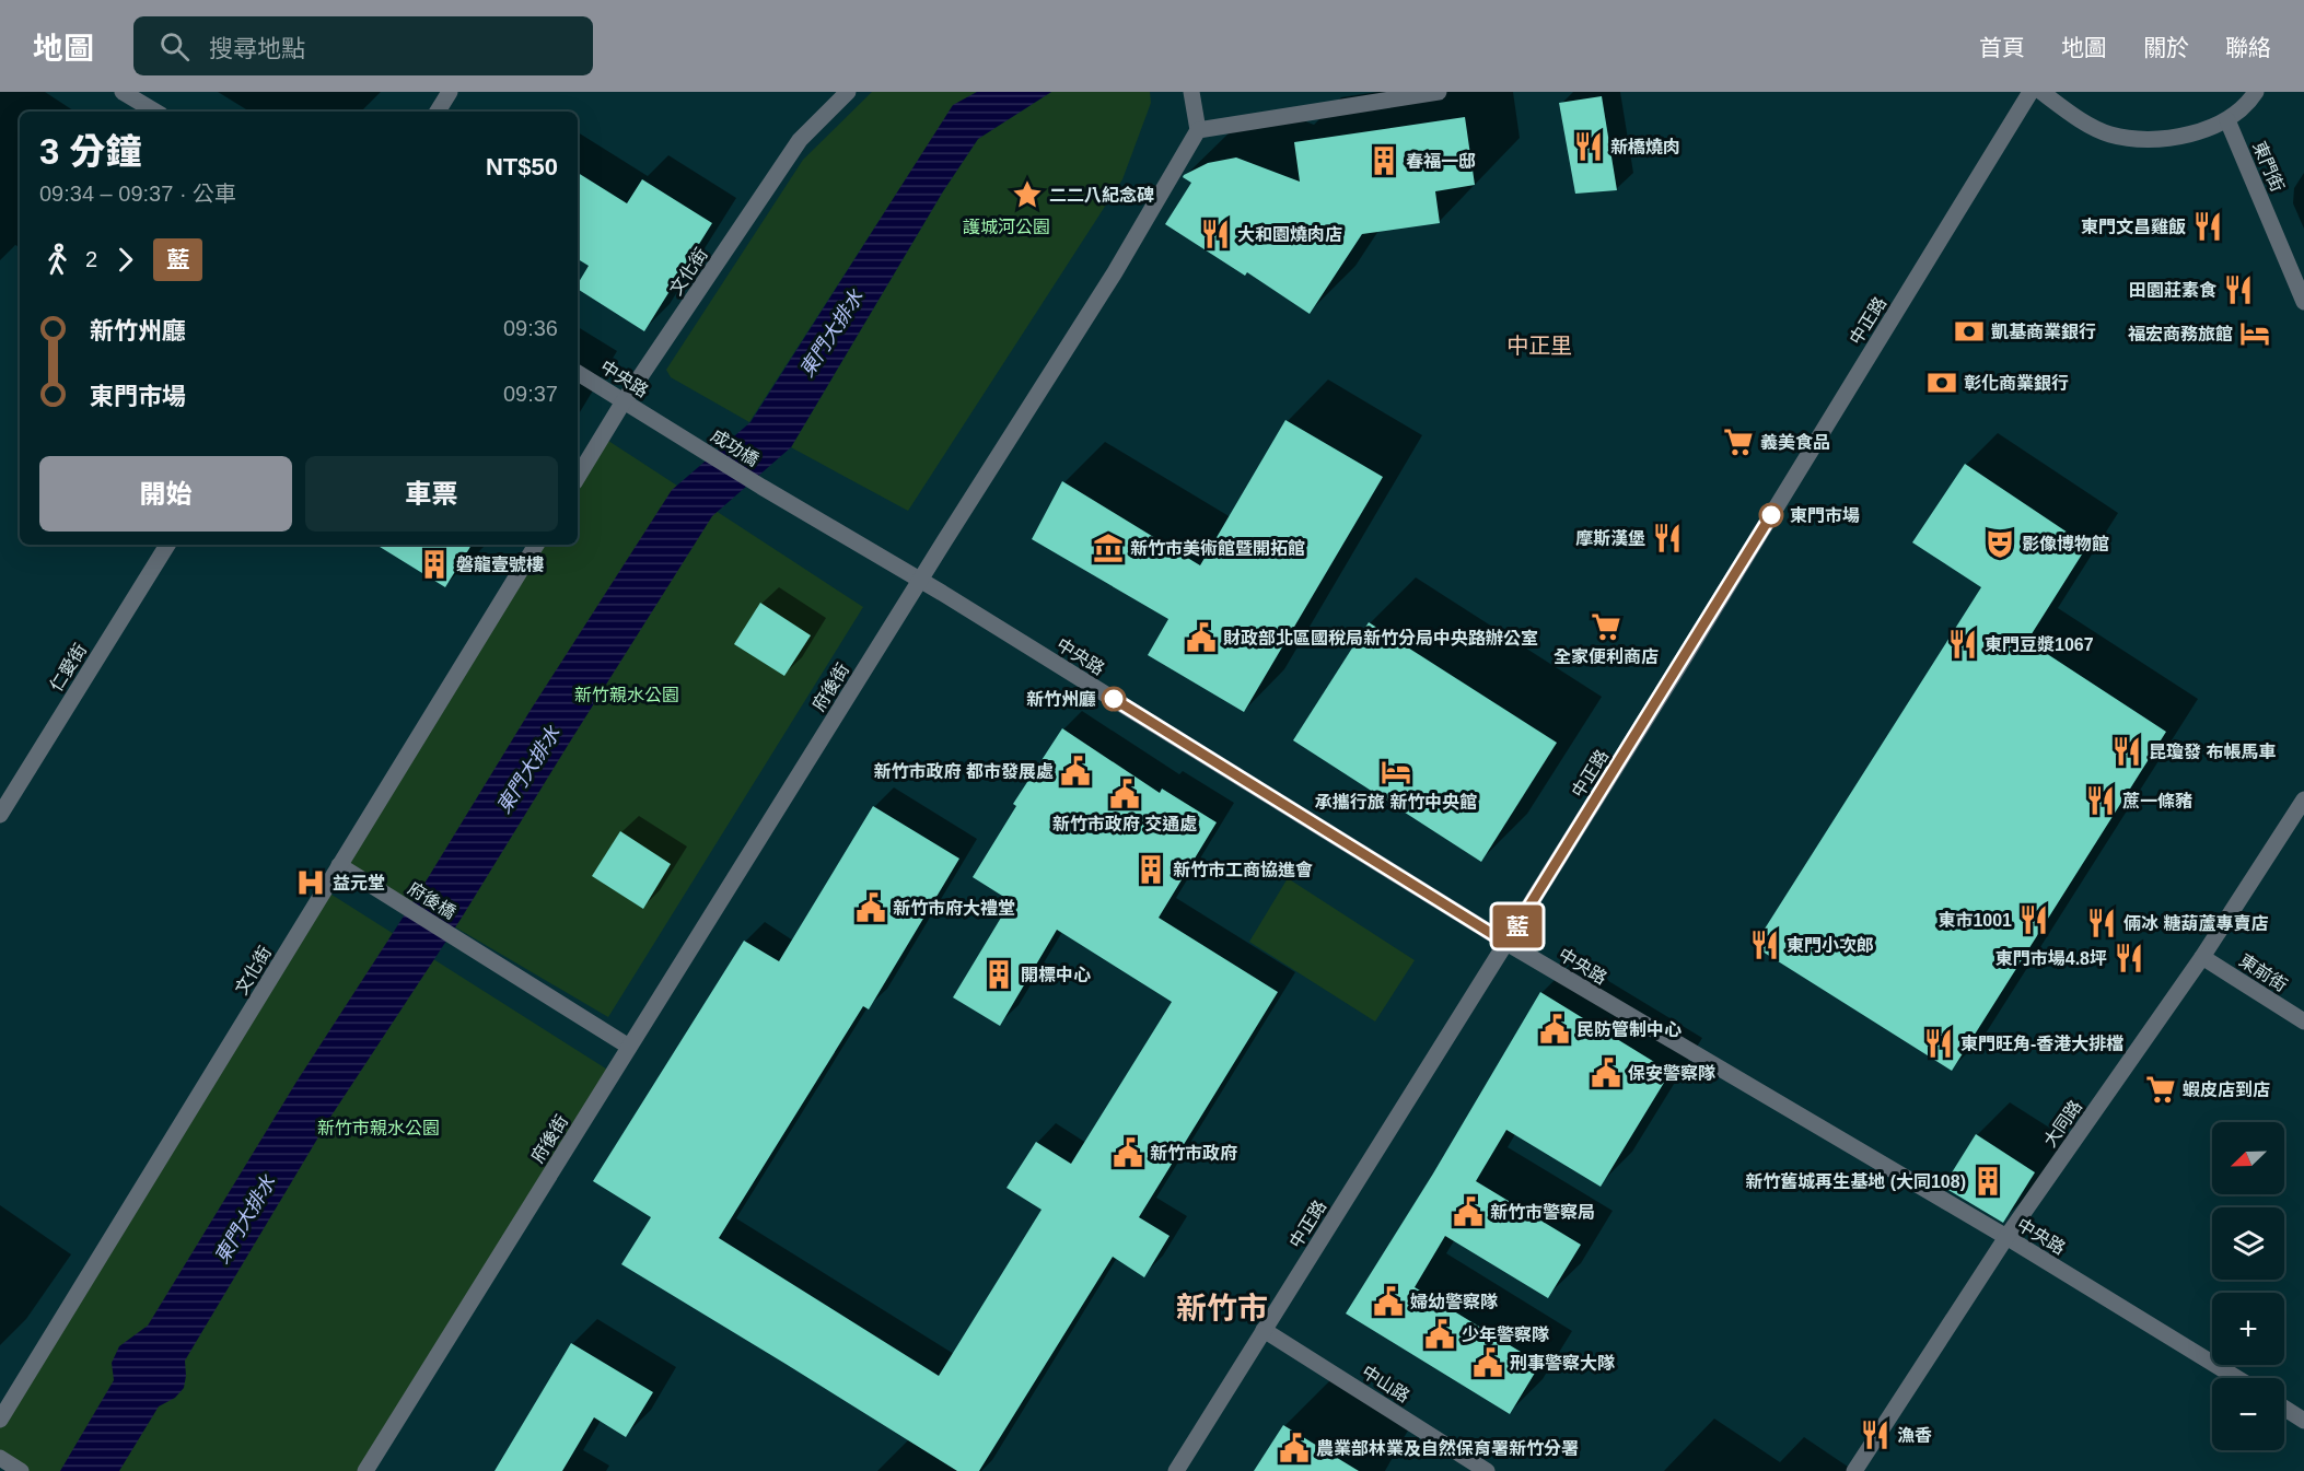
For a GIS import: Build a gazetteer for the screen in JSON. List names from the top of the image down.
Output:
{
  "streets": {
    "street": [
      "東門街",
      "文化街",
      "中正路",
      "中央路",
      "成功橋",
      "仁愛街",
      "府後街",
      "府後橋",
      "東前街",
      "大同路",
      "中山路"
    ]
  },
  "crossings": [
    ["文化街", "中央路"],
    ["文化街", "府後橋"],
    ["中正路", "中央路"],
    ["中正路", "中山路"],
    ["中央路", "成功橋"],
    ["中央路", "府後街"],
    ["中央路", "大同路"],
    ["府後街", "府後橋"],
    ["東前街", "大同路"]
  ],
  "districts": ["中正里", "新竹市"],
  "water": ["東門大排水"],
  "parks": ["護城河公園", "新竹親水公園", "新竹市親水公園"],
  "places": {
    "restaurant": [
      "新橋燒肉",
      "東門文昌雞飯",
      "大和園燒肉店",
      "田園莊素食",
      "摩斯漢堡",
      "東門豆漿1067",
      "昆瓊發 布帳馬車",
      "蔗一條豬",
      "東市1001",
      "倆冰 糖葫蘆專賣店",
      "東門小次郎",
      "東門市場4.8坪",
      "東門旺角-香港大排檔",
      "漁香"
    ],
    "building": [
      "春福一邸",
      "磐龍壹號樓",
      "新竹市工商協進會",
      "開標中心",
      "新竹舊城再生基地 (大同108)"
    ],
    "place": ["二二八紀念碑"],
    "bank": ["凱基商業銀行", "彰化商業銀行"],
    "hotel": ["福宏商務旅館", "承攜行旅 新竹中央館"],
    "supermarket": ["義美食品", "全家便利商店", "蝦皮店到店"],
    "other": ["東門市場", "新竹州廳"],
    "theatre": ["影像博物館"],
    "museum": ["新竹市美術館暨開拓館"],
    "public building": [
      "財政部北區國稅局新竹分局中央路辦公室",
      "新竹市政府 都市發展處",
      "新竹市政府 交通處",
      "新竹市府大禮堂",
      "民防管制中心",
      "保安警察隊",
      "新竹市政府",
      "新竹市警察局",
      "婦幼警察隊",
      "少年警察隊",
      "刑事警察大隊",
      "農業部林業及自然保育署新竹分署"
    ],
    "hospital": ["益元堂"]
  },
  "lines": ["bus line 藍"],
  "north": "bottom left",
  "page": {
    "header": "地圖",
    "search": "搜尋地點",
    "nav": [
      "首頁",
      "地圖",
      "關於",
      "聯絡"
    ],
    "on_map": "藍",
    "heading": ["3 分鐘", "09:34 – 09:37 · 公車", "NT$50"],
    "legs": ["2", "藍"],
    "list": [
      {
        "name": "新竹州廳",
        "value": "09:36"
      },
      {
        "name": "東門市場",
        "value": "09:37"
      }
    ],
    "buttons": ["開始", "車票"],
    "map_buttons": ["+", "−"]
  }
}
